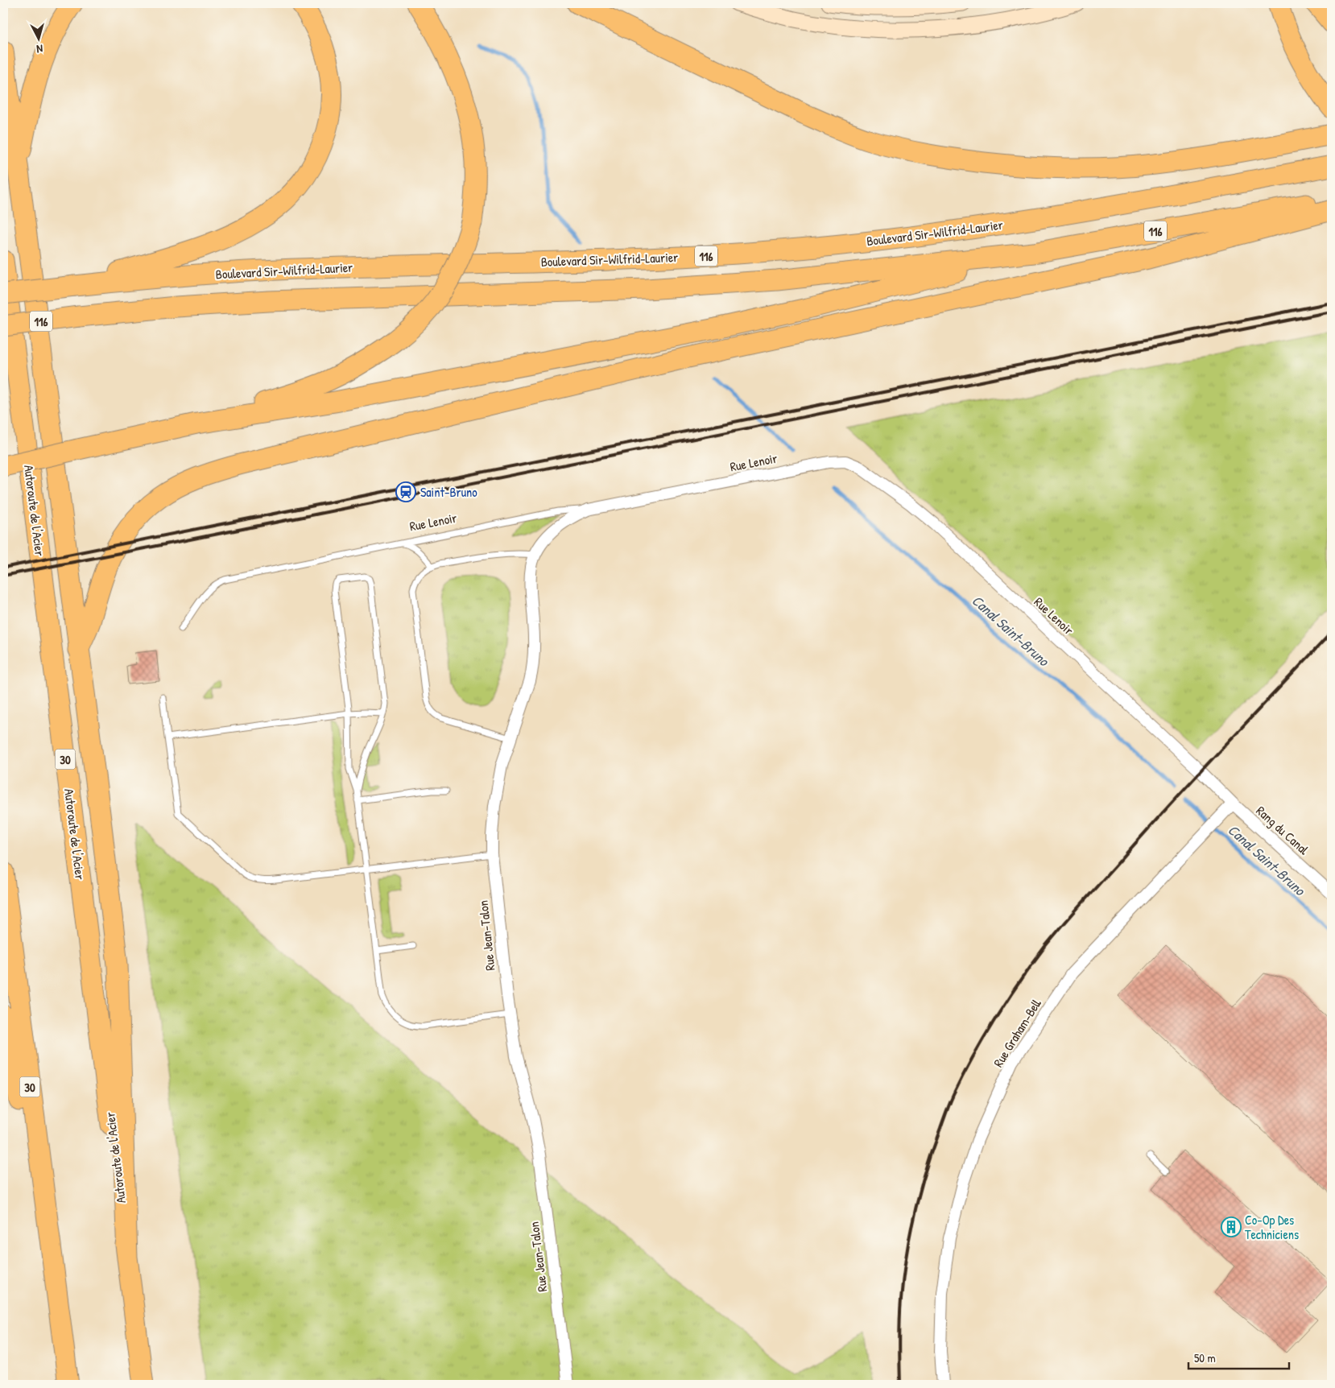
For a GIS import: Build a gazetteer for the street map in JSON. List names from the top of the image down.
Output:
{
  "streets": {
    "highway": [
      "116",
      "Boulevard Sir-Wilfrid-Laurier",
      "Autoroute de l'Acier",
      "30"
    ],
    "street": [
      "Rue Lenoir",
      "Rang du Canal",
      "Rue Jean-Talon",
      "Rue Graham-Bell"
    ]
  },
  "crossings": [
    ["Rue Lenoir", "Rang du Canal"],
    ["Rue Lenoir", "Rue Jean-Talon"],
    ["Rue Lenoir", "Rue Graham-Bell"],
    ["Rang du Canal", "Rue Graham-Bell"]
  ],
  "water": ["Canal Saint-Bruno"],
  "places": {
    "station": ["Saint-Bruno"],
    "building": ["Co-Op Des Techniciens"]
  },
  "scale_bar": "50 m",
  "north": "bottom"
}
